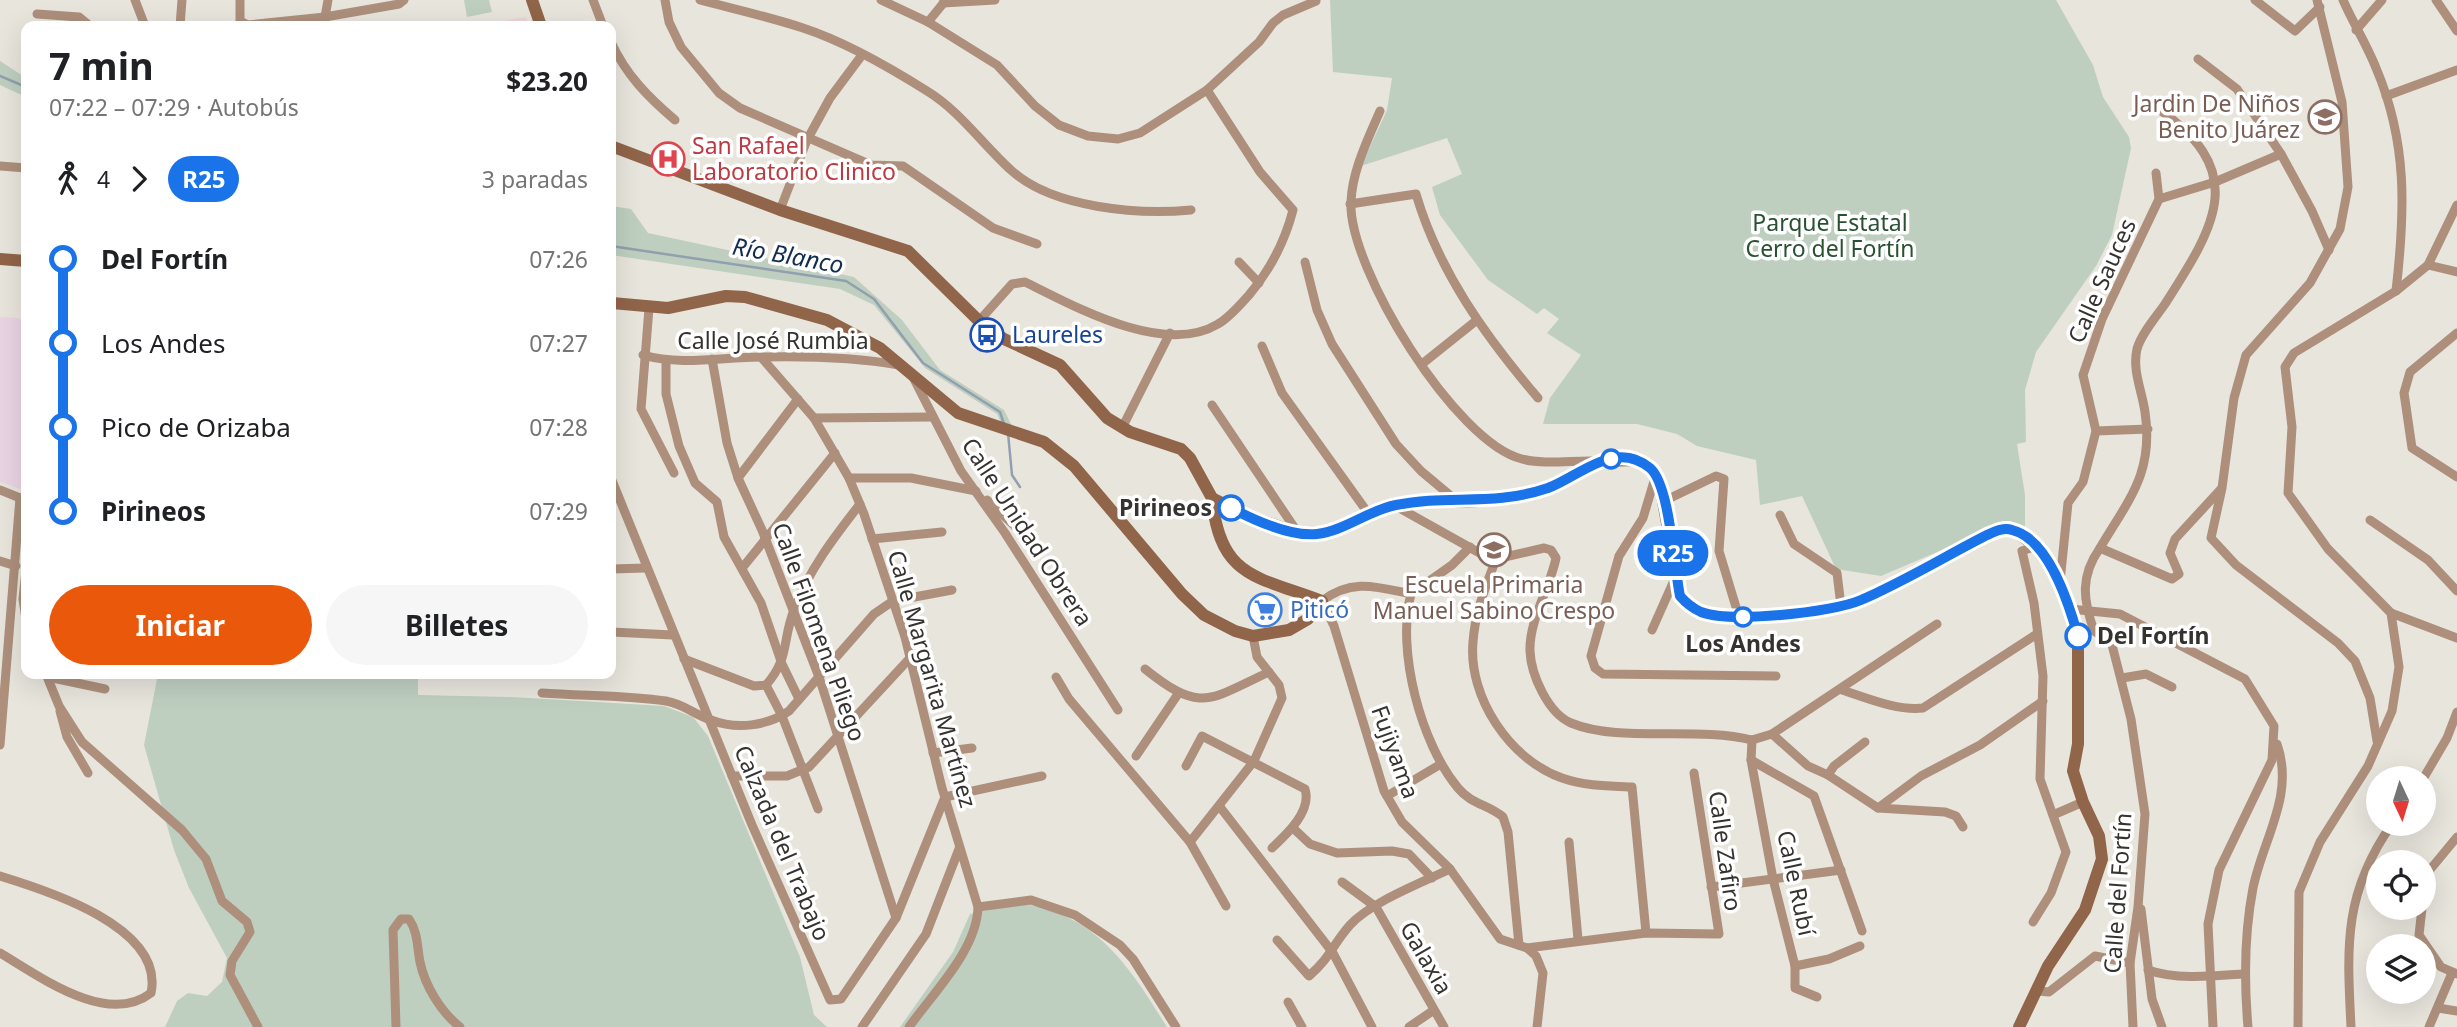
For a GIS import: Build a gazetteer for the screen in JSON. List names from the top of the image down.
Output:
{
  "streets": {
    "street": [
      "Calle Sauces",
      "Calle José Rumbia",
      "Calle Unidad Obrera",
      "Calle Filomena Pliego",
      "Calle Margarita Martínez",
      "Fujiyama",
      "Calzada del Trabajo",
      "Calle Zafiro",
      "Calle Rubí",
      "Calle del Fortín",
      "Galaxia"
    ]
  },
  "crossings": [
    ["Calle José Rumbia", "Calle Unidad Obrera"],
    ["Calle José Rumbia", "Calle Filomena Pliego"],
    ["Calle José Rumbia", "Calle Margarita Martínez"],
    ["Calle Filomena Pliego", "Calzada del Trabajo"],
    ["Calle Margarita Martínez", "Calzada del Trabajo"]
  ],
  "water": ["Río Blanco"],
  "parks": ["Parque Estatal Cerro del Fortín"],
  "places": {
    "school or university": ["Jardin De Niños Benito Juárez", "Escuela Primaria Manuel Sabino Crespo"],
    "hospital": ["San Rafael Laboratorio Clinico"],
    "bus stop": ["Laureles"],
    "other": ["Pirineos", "Los Andes", "Del Fortín"],
    "supermarket": ["Piticó"]
  },
  "lines": ["bus line R25"],
  "north": "bottom",
  "page": {
    "on_map": "R25",
    "heading": ["7 min", "07:22 – 07:29 · Autobús", "$23.20"],
    "legs": ["4", "R25", "3 paradas"],
    "list": [
      {
        "name": "Del Fortín",
        "value": "07:26"
      },
      {
        "name": "Los Andes",
        "value": "07:27"
      },
      {
        "name": "Pico de Orizaba",
        "value": "07:28"
      },
      {
        "name": "Pirineos",
        "value": "07:29"
      }
    ],
    "buttons": ["Iniciar", "Billetes"]
  }
}
